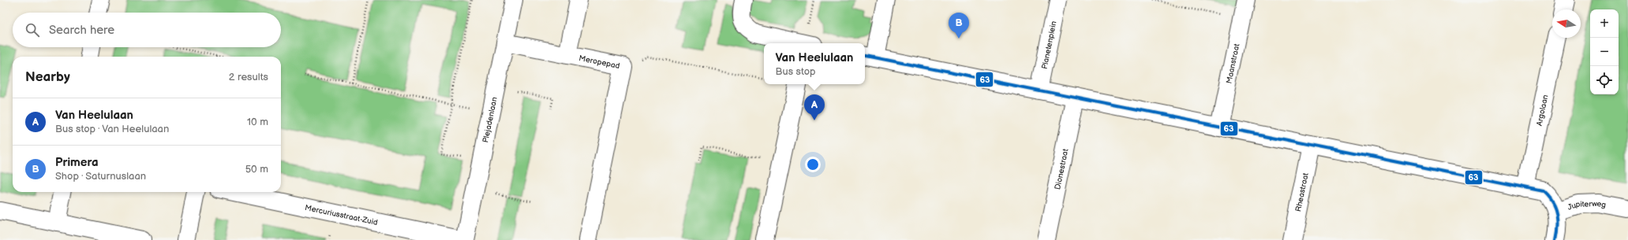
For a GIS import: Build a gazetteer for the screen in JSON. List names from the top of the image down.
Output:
{
  "streets": {
    "street": [
      "Planetenplein",
      "Meropepad",
      "Maanstraat",
      "Argolaan",
      "Plejadenlaan",
      "Dionestraat",
      "Rheastraat",
      "Jupiterweg",
      "Mercuriusstraat-Zuid"
    ]
  },
  "crossings": [
    ["Meropepad", "Plejadenlaan"],
    ["Plejadenlaan", "Mercuriusstraat-Zuid"]
  ],
  "lines": ["transit line 63"],
  "north": "left",
  "page": {
    "map_buttons": ["+", "−"],
    "pins": ["B", "A"],
    "search": "Search here",
    "popup": ["Van Heelulaan", "Bus stop"],
    "heading": ["Nearby", "2 results"],
    "list": [
      {
        "mark": "A",
        "name": "Van Heelulaan",
        "note": "Bus stop · Van Heelulaan",
        "value": "10 m"
      },
      {
        "mark": "B",
        "name": "Primera",
        "note": "Shop · Saturnuslaan",
        "value": "50 m"
      }
    ]
  }
}
